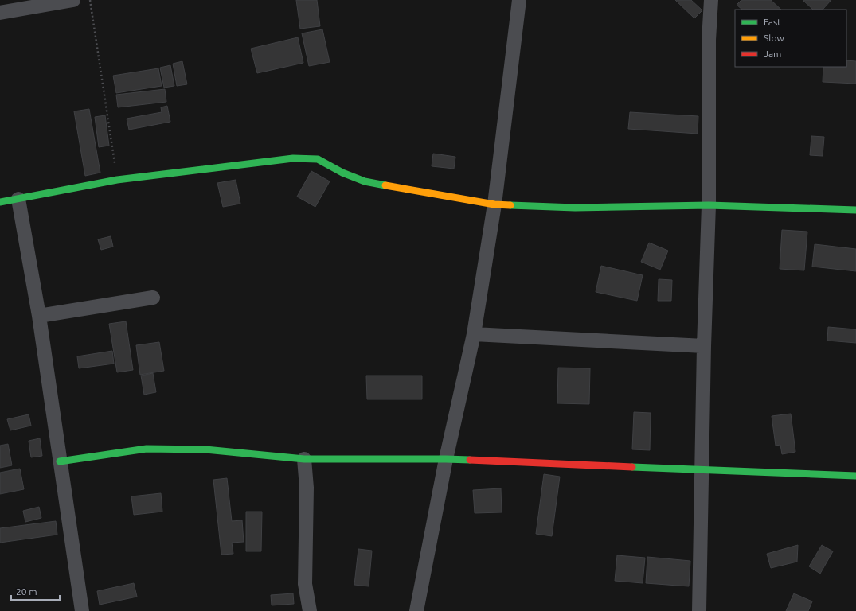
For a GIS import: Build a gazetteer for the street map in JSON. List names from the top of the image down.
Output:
{
  "legend": ["Fast", "Slow", "Jam"],
  "scale_bar": "20 m"
}
